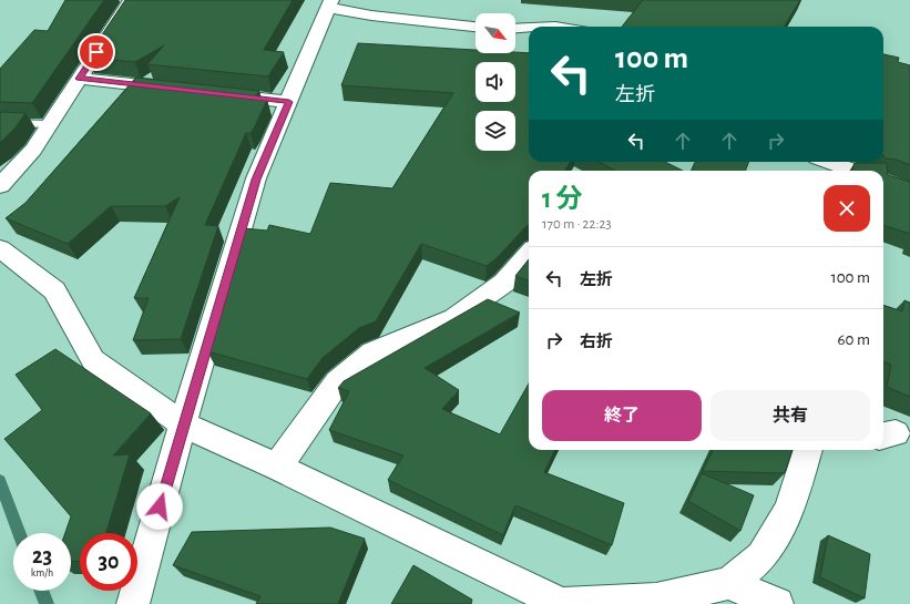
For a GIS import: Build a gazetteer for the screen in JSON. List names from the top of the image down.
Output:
{
  "north": "bottom right",
  "page": {
    "turn": ["100 m", "左折"],
    "heading": ["1 分", "170 m · 22:23"],
    "list": [
      {
        "name": "左折",
        "value": "100 m"
      },
      {
        "name": "右折",
        "value": "60 m"
      }
    ],
    "buttons": ["終了", "共有"],
    "speed": "23 km/h",
    "limit": "30"
  }
}
